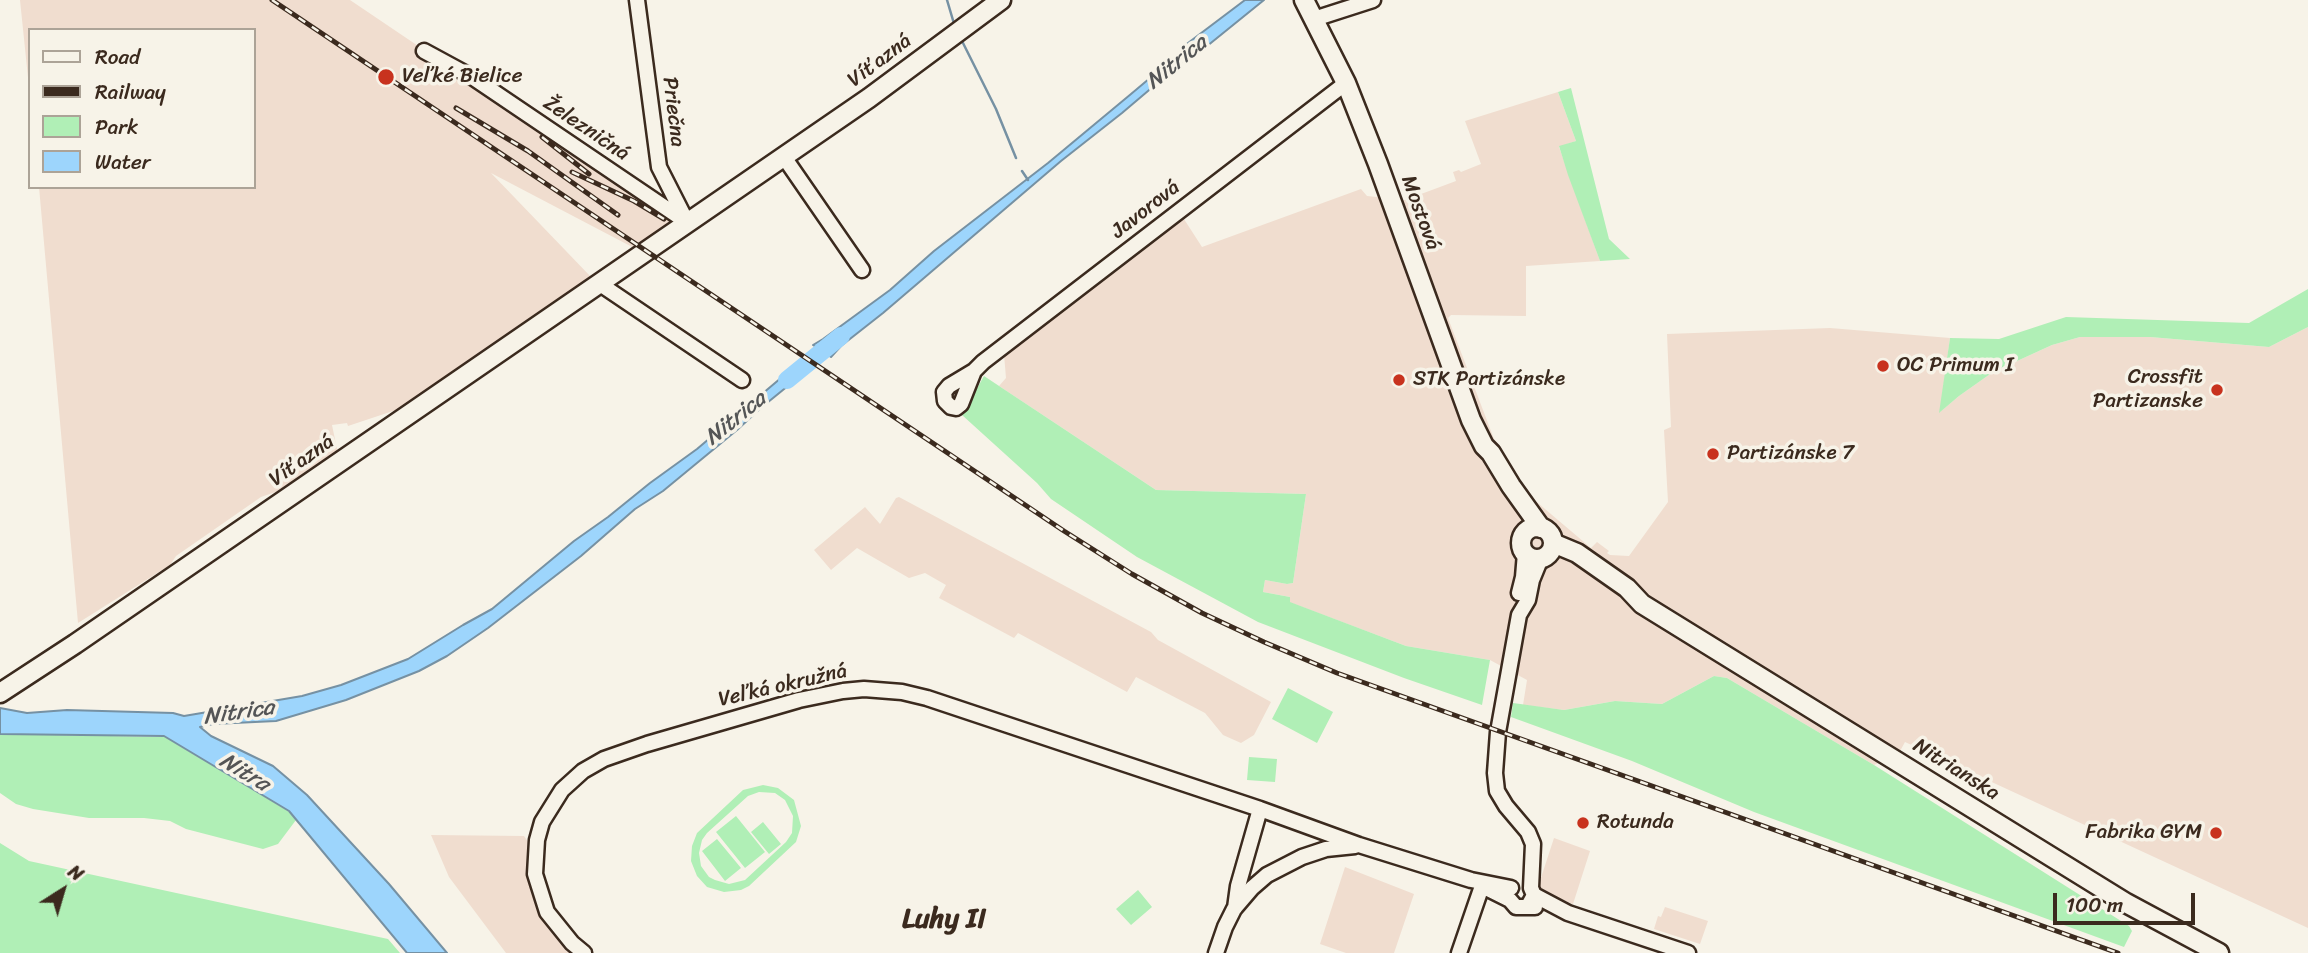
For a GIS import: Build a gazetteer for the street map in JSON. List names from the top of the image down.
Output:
{
  "streets": {
    "main road": ["Víťazná", "Mostová", "Nitrianska"],
    "street": [
      "Priečna",
      "Železničná",
      "Javorová",
      "Veľká okružná"
    ]
  },
  "crossings": [
    ["Víťazná", "Priečna"],
    ["Víťazná", "Železničná"],
    ["Priečna", "Železničná"],
    ["Javorová", "Mostová"],
    ["Mostová", "Nitrianska"]
  ],
  "districts": ["Luhy II"],
  "water": ["Nitrica", "Nitra"],
  "places": [
    "Veľké Bielice",
    "OC Primum I",
    "STK Partizánske",
    "Crossfit Partizanske",
    "Partizánske 7",
    "Rotunda",
    "Fabrika GYM"
  ],
  "legend": [
    "Road",
    "Railway",
    "Park",
    "Water"
  ],
  "scale_bar": "100 m",
  "north": "top right"
}
